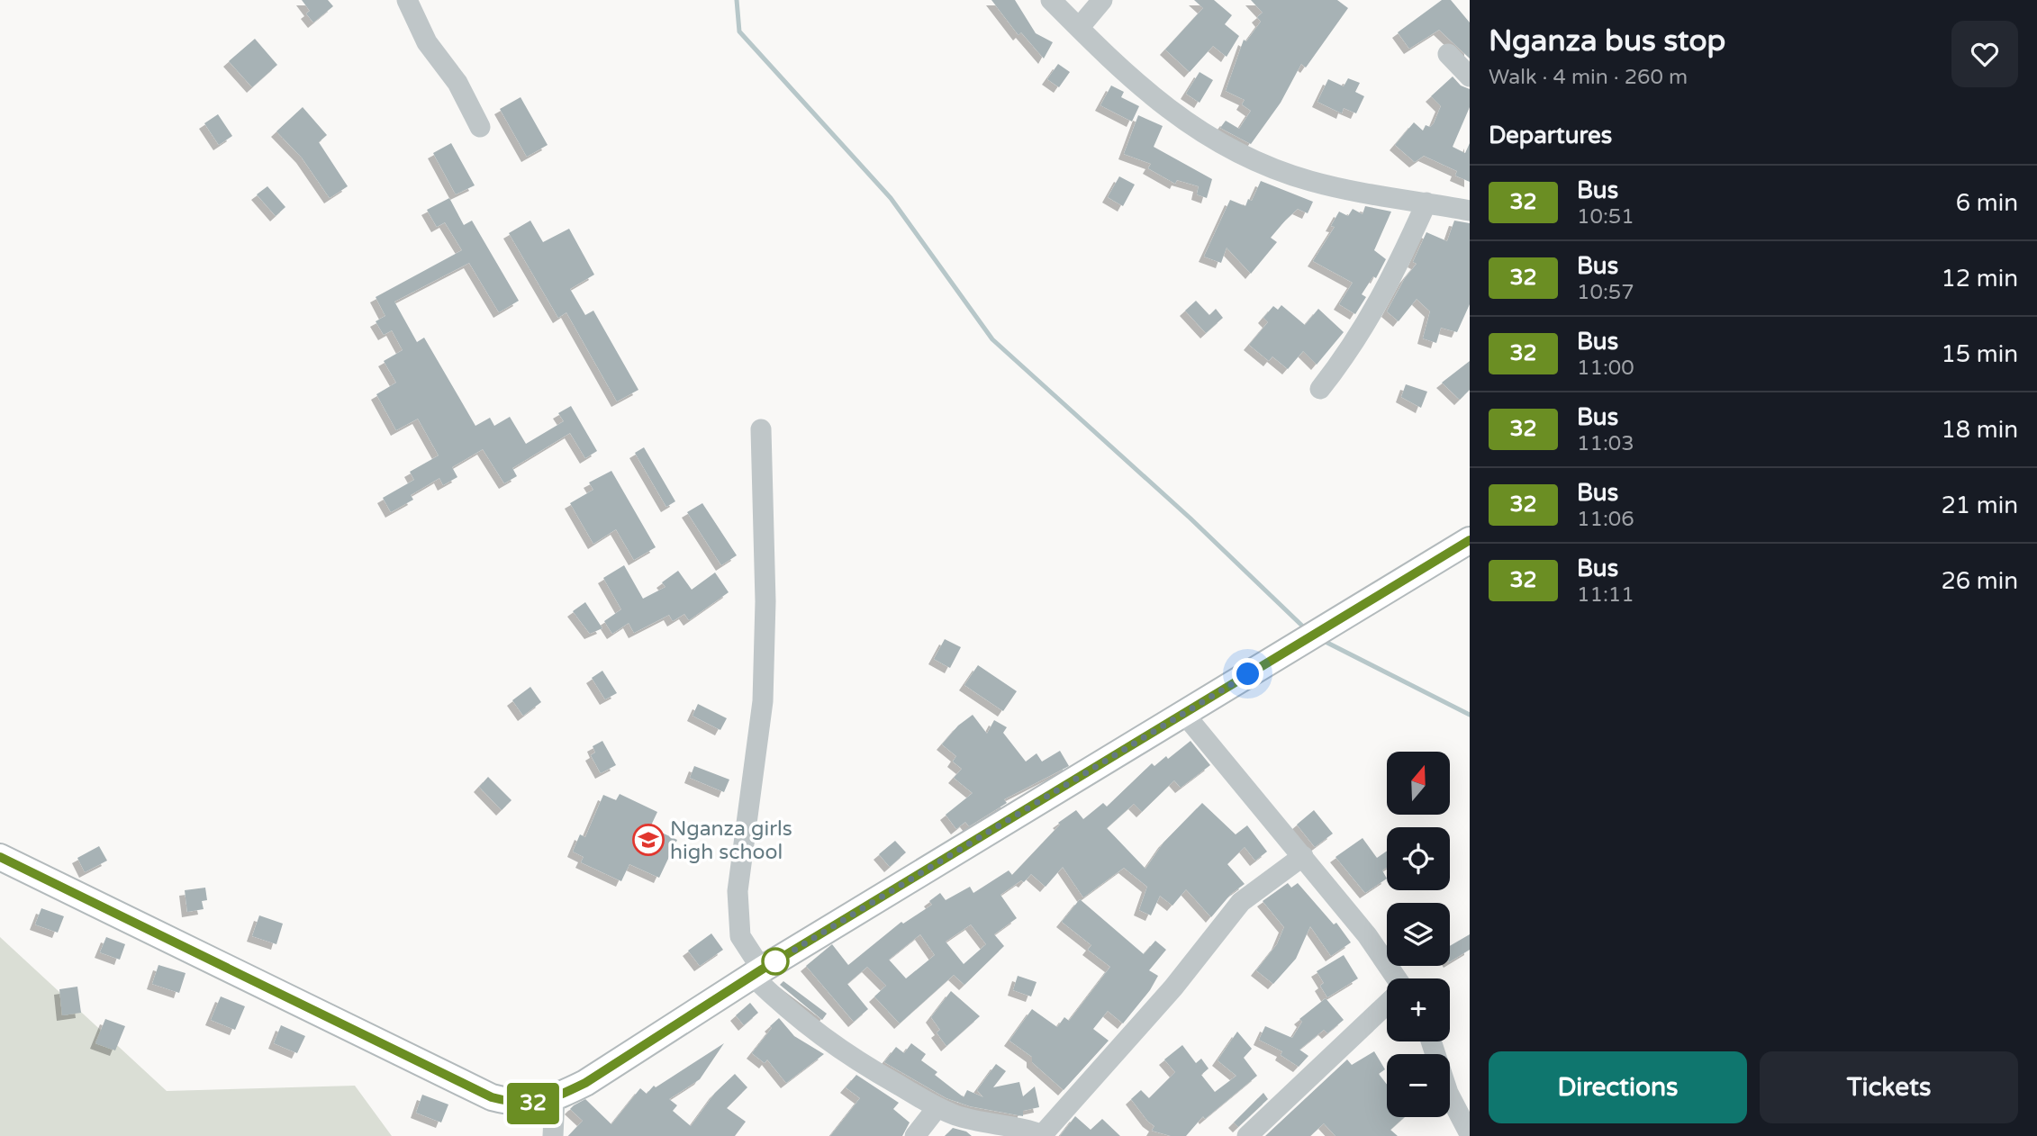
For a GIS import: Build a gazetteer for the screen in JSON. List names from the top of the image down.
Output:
{
  "places": {
    "school or university": ["Nganza girls high school"]
  },
  "lines": ["bus line 32"],
  "north": "top",
  "page": {
    "on_map": "32",
    "heading": [
      ["Nganza bus stop", "Walk · 4 min · 260 m"],
      "Departures"
    ],
    "list": [
      {
        "mark": "32",
        "name": "Bus",
        "note": "10:51",
        "value": "6 min"
      },
      {
        "mark": "32",
        "name": "Bus",
        "note": "10:57",
        "value": "12 min"
      },
      {
        "mark": "32",
        "name": "Bus",
        "note": "11:00",
        "value": "15 min"
      },
      {
        "mark": "32",
        "name": "Bus",
        "note": "11:03",
        "value": "18 min"
      },
      {
        "mark": "32",
        "name": "Bus",
        "note": "11:06",
        "value": "21 min"
      },
      {
        "mark": "32",
        "name": "Bus",
        "note": "11:11",
        "value": "26 min"
      }
    ],
    "map_buttons": ["+", "−"],
    "buttons": ["Directions", "Tickets"]
  }
}
